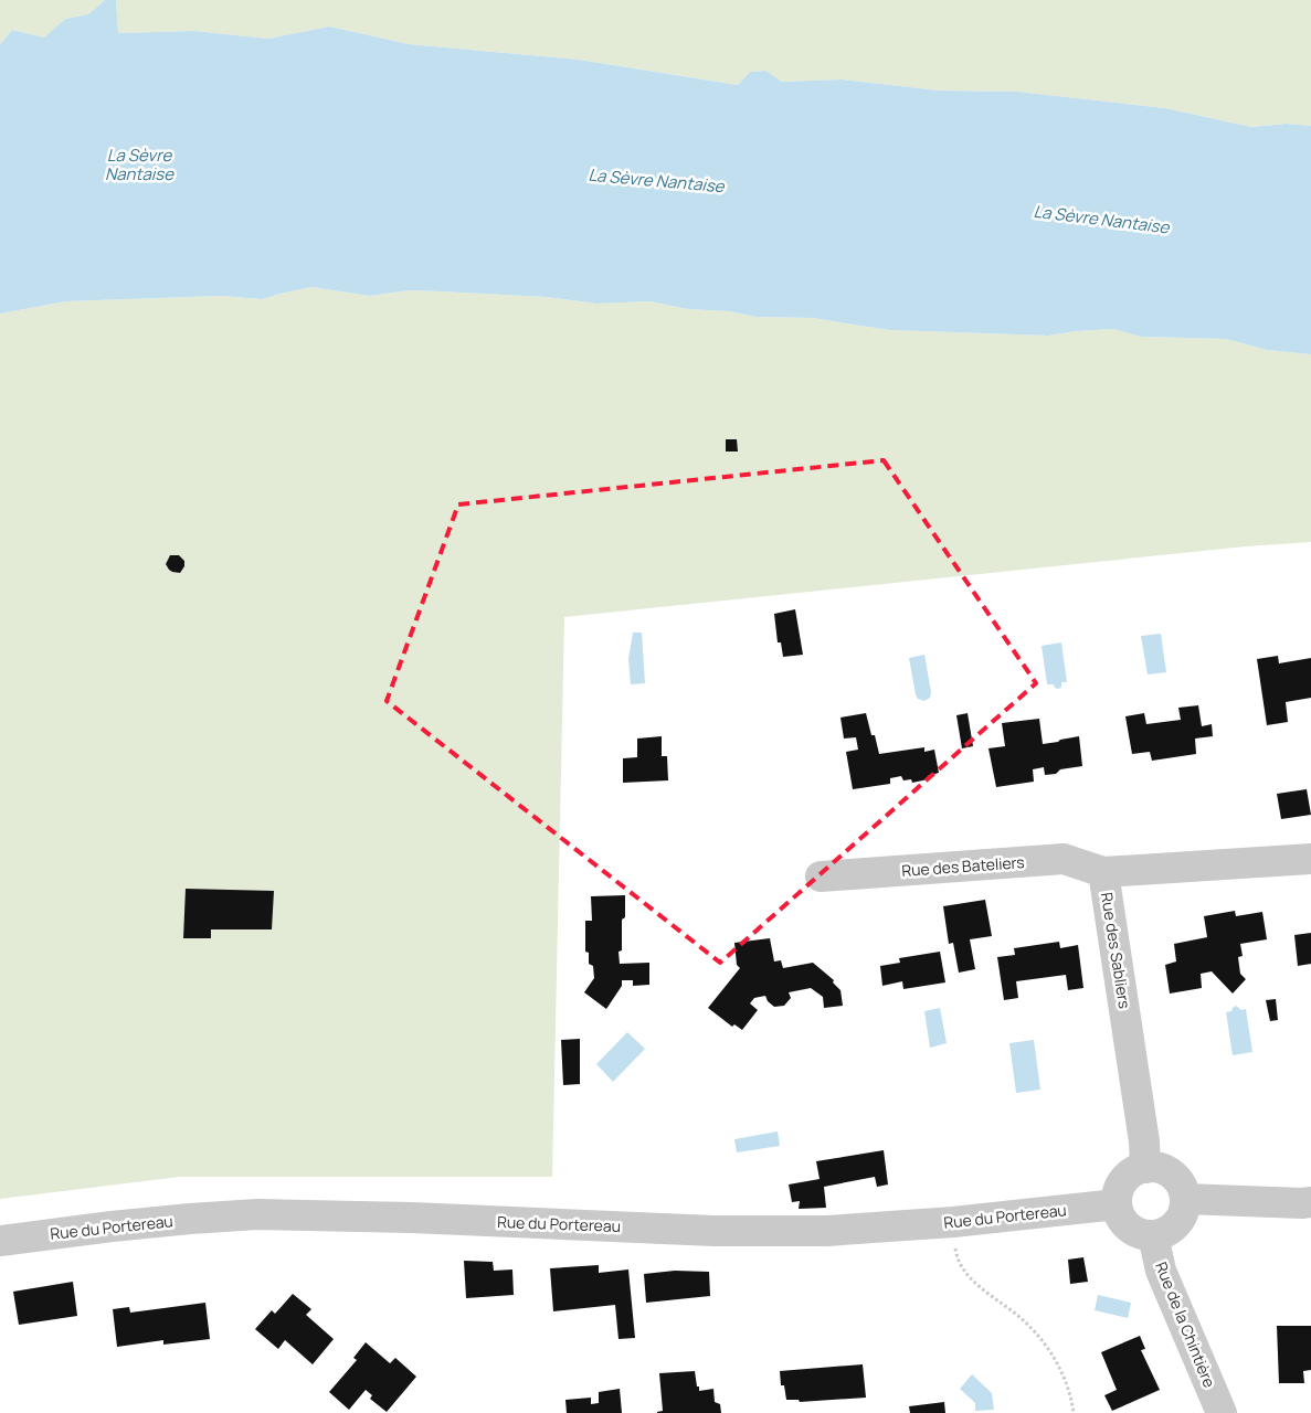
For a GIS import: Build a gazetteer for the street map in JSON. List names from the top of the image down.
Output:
{
  "streets": {
    "street": [
      "Rue des Bateliers",
      "Rue des Sabliers",
      "Rue du Portereau",
      "Rue de la Chintière"
    ]
  },
  "crossings": [
    ["Rue des Bateliers", "Rue des Sabliers"],
    ["Rue des Sabliers", "Rue du Portereau"],
    ["Rue des Sabliers", "Rue de la Chintière"],
    ["Rue du Portereau", "Rue de la Chintière"]
  ],
  "water": ["La Sèvre Nantaise"]
}
